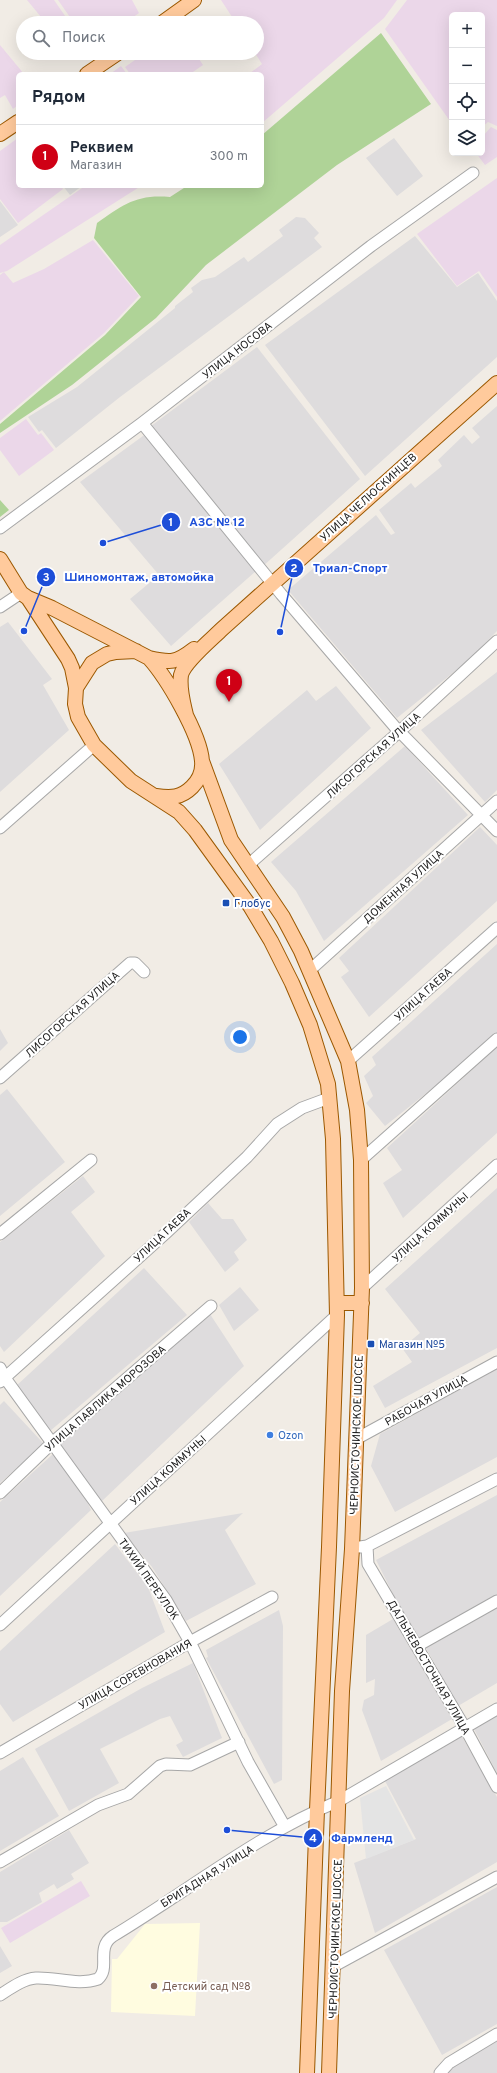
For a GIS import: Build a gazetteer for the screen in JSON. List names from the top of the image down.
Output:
{
  "streets": {
    "main road": ["УЛИЦА ЧЕЛЮСКИНЦЕВ", "ЧЕРНОИСТОЧИНСКОЕ ШОССЕ"],
    "street": [
      "УЛИЦА НОСОВА",
      "ЛИСОГОРСКАЯ УЛИЦА",
      "ДОМЕННАЯ УЛИЦА",
      "УЛИЦА ГАЕВА",
      "УЛИЦА КОММУНЫ",
      "УЛИЦА ПАВЛИКА МОРОЗОВА",
      "РАБОЧАЯ УЛИЦА",
      "ТИХИЙ ПЕРЕУЛОК",
      "ДАЛЬНЕВОСТОЧНАЯ УЛИЦА",
      "УЛИЦА СОРЕВНОВАНИЯ",
      "БРИГАДНАЯ УЛИЦА"
    ]
  },
  "crossings": [
    ["УЛИЦА ЧЕЛЮСКИНЦЕВ", "ЧЕРНОИСТОЧИНСКОЕ ШОССЕ"],
    ["ЛИСОГОРСКАЯ УЛИЦА", "ЧЕРНОИСТОЧИНСКОЕ ШОССЕ"],
    ["ДОМЕННАЯ УЛИЦА", "ЧЕРНОИСТОЧИНСКОЕ ШОССЕ"],
    ["УЛИЦА ГАЕВА", "ЧЕРНОИСТОЧИНСКОЕ ШОССЕ"],
    ["УЛИЦА ГАЕВА", "ТИХИЙ ПЕРЕУЛОК"],
    ["УЛИЦА КОММУНЫ", "ЧЕРНОИСТОЧИНСКОЕ ШОССЕ"],
    ["УЛИЦА КОММУНЫ", "ТИХИЙ ПЕРЕУЛОК"],
    ["УЛИЦА ПАВЛИКА МОРОЗОВА", "ТИХИЙ ПЕРЕУЛОК"],
    ["РАБОЧАЯ УЛИЦА", "ЧЕРНОИСТОЧИНСКОЕ ШОССЕ"],
    ["ЧЕРНОИСТОЧИНСКОЕ ШОССЕ", "БРИГАДНАЯ УЛИЦА"],
    ["ТИХИЙ ПЕРЕУЛОК", "УЛИЦА СОРЕВНОВАНИЯ"],
    ["ТИХИЙ ПЕРЕУЛОК", "БРИГАДНАЯ УЛИЦА"],
    ["ДАЛЬНЕВОСТОЧНАЯ УЛИЦА", "БРИГАДНАЯ УЛИЦА"]
  ],
  "places": {
    "other": [
      "АЗС № 12",
      "Шиномонтаж, автомойка",
      "Триал-Спорт",
      "Ozon",
      "Фармленд",
      "Детский сад №8"
    ],
    "transit": ["Глобус", "Магазин №5"]
  },
  "page": {
    "map_buttons": ["+", "−"],
    "search": "Поиск",
    "heading": "Рядом",
    "list": [
      {
        "mark": "1",
        "name": "Реквием",
        "note": "Магазин",
        "value": "300 m"
      }
    ],
    "pins": "1"
  }
}
